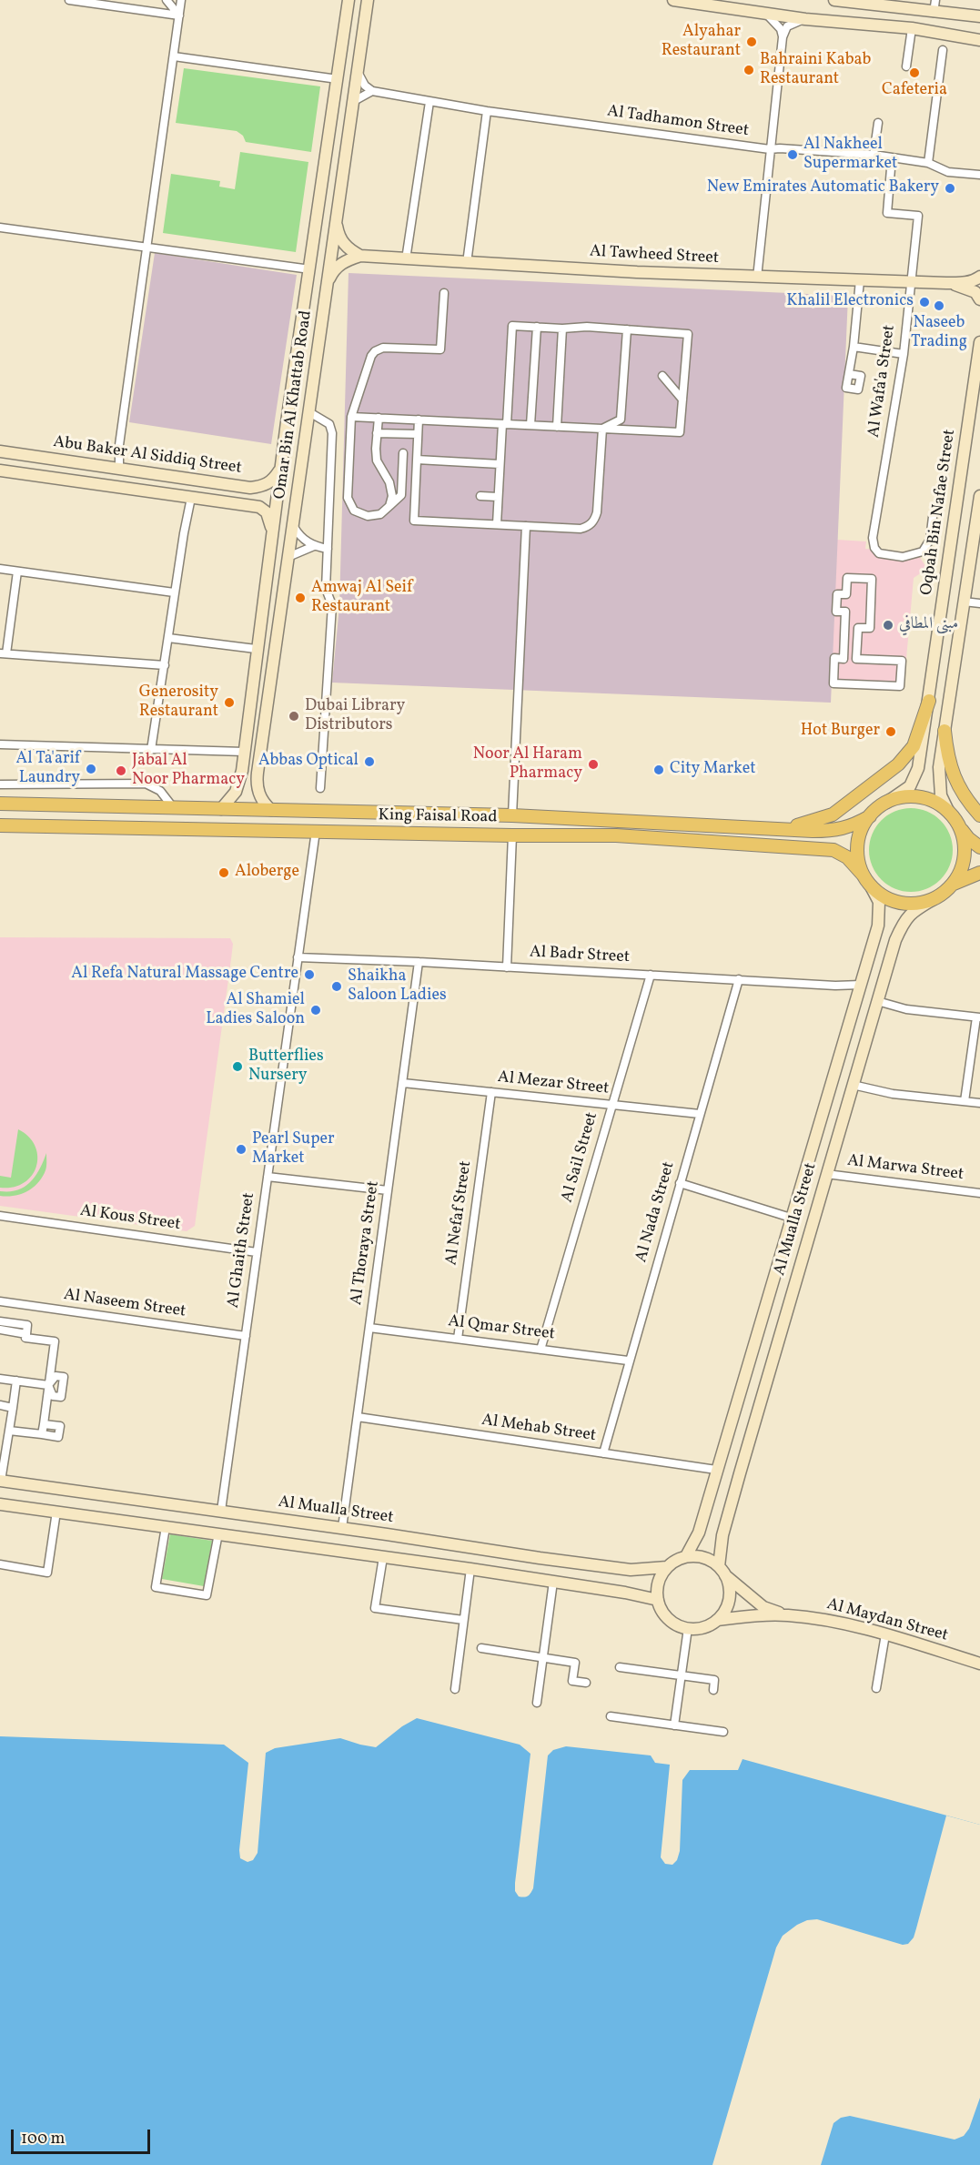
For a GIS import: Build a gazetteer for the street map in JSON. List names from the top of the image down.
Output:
{
  "streets": {
    "main road": ["King Faisal Road"],
    "street": [
      "Al Tadhamon Street",
      "Al Tawheed Street",
      "Al Wafa'a Street",
      "Omar Bin Al Khattab Road",
      "Abu Baker Al Siddiq Street",
      "Oqbah Bin Nafae Street",
      "Al Badr Street",
      "Al Mezar Street",
      "Al Sail Street",
      "Al Marwa Street",
      "Al Nada Street",
      "Al Nefaf Street",
      "Al Kous Street",
      "Al Mualla Street",
      "Al Thoraya Street",
      "Al Ghaith Street",
      "Al Naseem Street",
      "Al Qmar Street",
      "Al Mehab Street",
      "Al Maydan Street"
    ]
  },
  "crossings": [
    ["Al Tadhamon Street", "Al Wafa'a Street"],
    ["Al Tawheed Street", "Al Wafa'a Street"],
    ["Omar Bin Al Khattab Road", "Abu Baker Al Siddiq Street"],
    ["Omar Bin Al Khattab Road", "King Faisal Road"],
    ["Oqbah Bin Nafae Street", "King Faisal Road"],
    ["Oqbah Bin Nafae Street", "Al Mualla Street"],
    ["King Faisal Road", "Al Mualla Street"],
    ["King Faisal Road", "Al Ghaith Street"],
    ["Al Badr Street", "Al Sail Street"],
    ["Al Badr Street", "Al Nada Street"],
    ["Al Badr Street", "Al Mualla Street"],
    ["Al Badr Street", "Al Thoraya Street"],
    ["Al Badr Street", "Al Ghaith Street"],
    ["Al Mezar Street", "Al Sail Street"],
    ["Al Mezar Street", "Al Nada Street"],
    ["Al Mezar Street", "Al Nefaf Street"],
    ["Al Mezar Street", "Al Thoraya Street"],
    ["Al Sail Street", "Al Qmar Street"],
    ["Al Marwa Street", "Al Mualla Street"],
    ["Al Nada Street", "Al Qmar Street"],
    ["Al Nada Street", "Al Mehab Street"],
    ["Al Nefaf Street", "Al Qmar Street"],
    ["Al Kous Street", "Al Ghaith Street"],
    ["Al Mualla Street", "Al Thoraya Street"],
    ["Al Mualla Street", "Al Ghaith Street"],
    ["Al Mualla Street", "Al Mehab Street"],
    ["Al Mualla Street", "Al Maydan Street"],
    ["Al Thoraya Street", "Al Qmar Street"],
    ["Al Thoraya Street", "Al Mehab Street"],
    ["Al Ghaith Street", "Al Naseem Street"]
  ],
  "places": [
    "Alyahar Restaurant",
    "Bahraini Kabab Restaurant",
    "Cafeteria",
    "Al Nakheel Supermarket",
    "New Emirates Automatic Bakery",
    "Khalil Electronics",
    "Naseeb Trading",
    "Amwaj Al Seif Restaurant",
    "مبنى المطافي",
    "Generosity Restaurant",
    "Dubai Library Distributors",
    "Hot Burger",
    "Abbas Optical",
    "Noor Al Haram Pharmacy",
    "Al Ta'arif Laundry",
    "City Market",
    "Jabal Al Noor Pharmacy",
    "Aloberge",
    "Al Refa Natural Massage Centre",
    "Shaikha Saloon Ladies",
    "Al Shamiel Ladies Saloon",
    "Butterflies Nursery",
    "Pearl Super Market"
  ],
  "scale_bar": "100 m"
}
